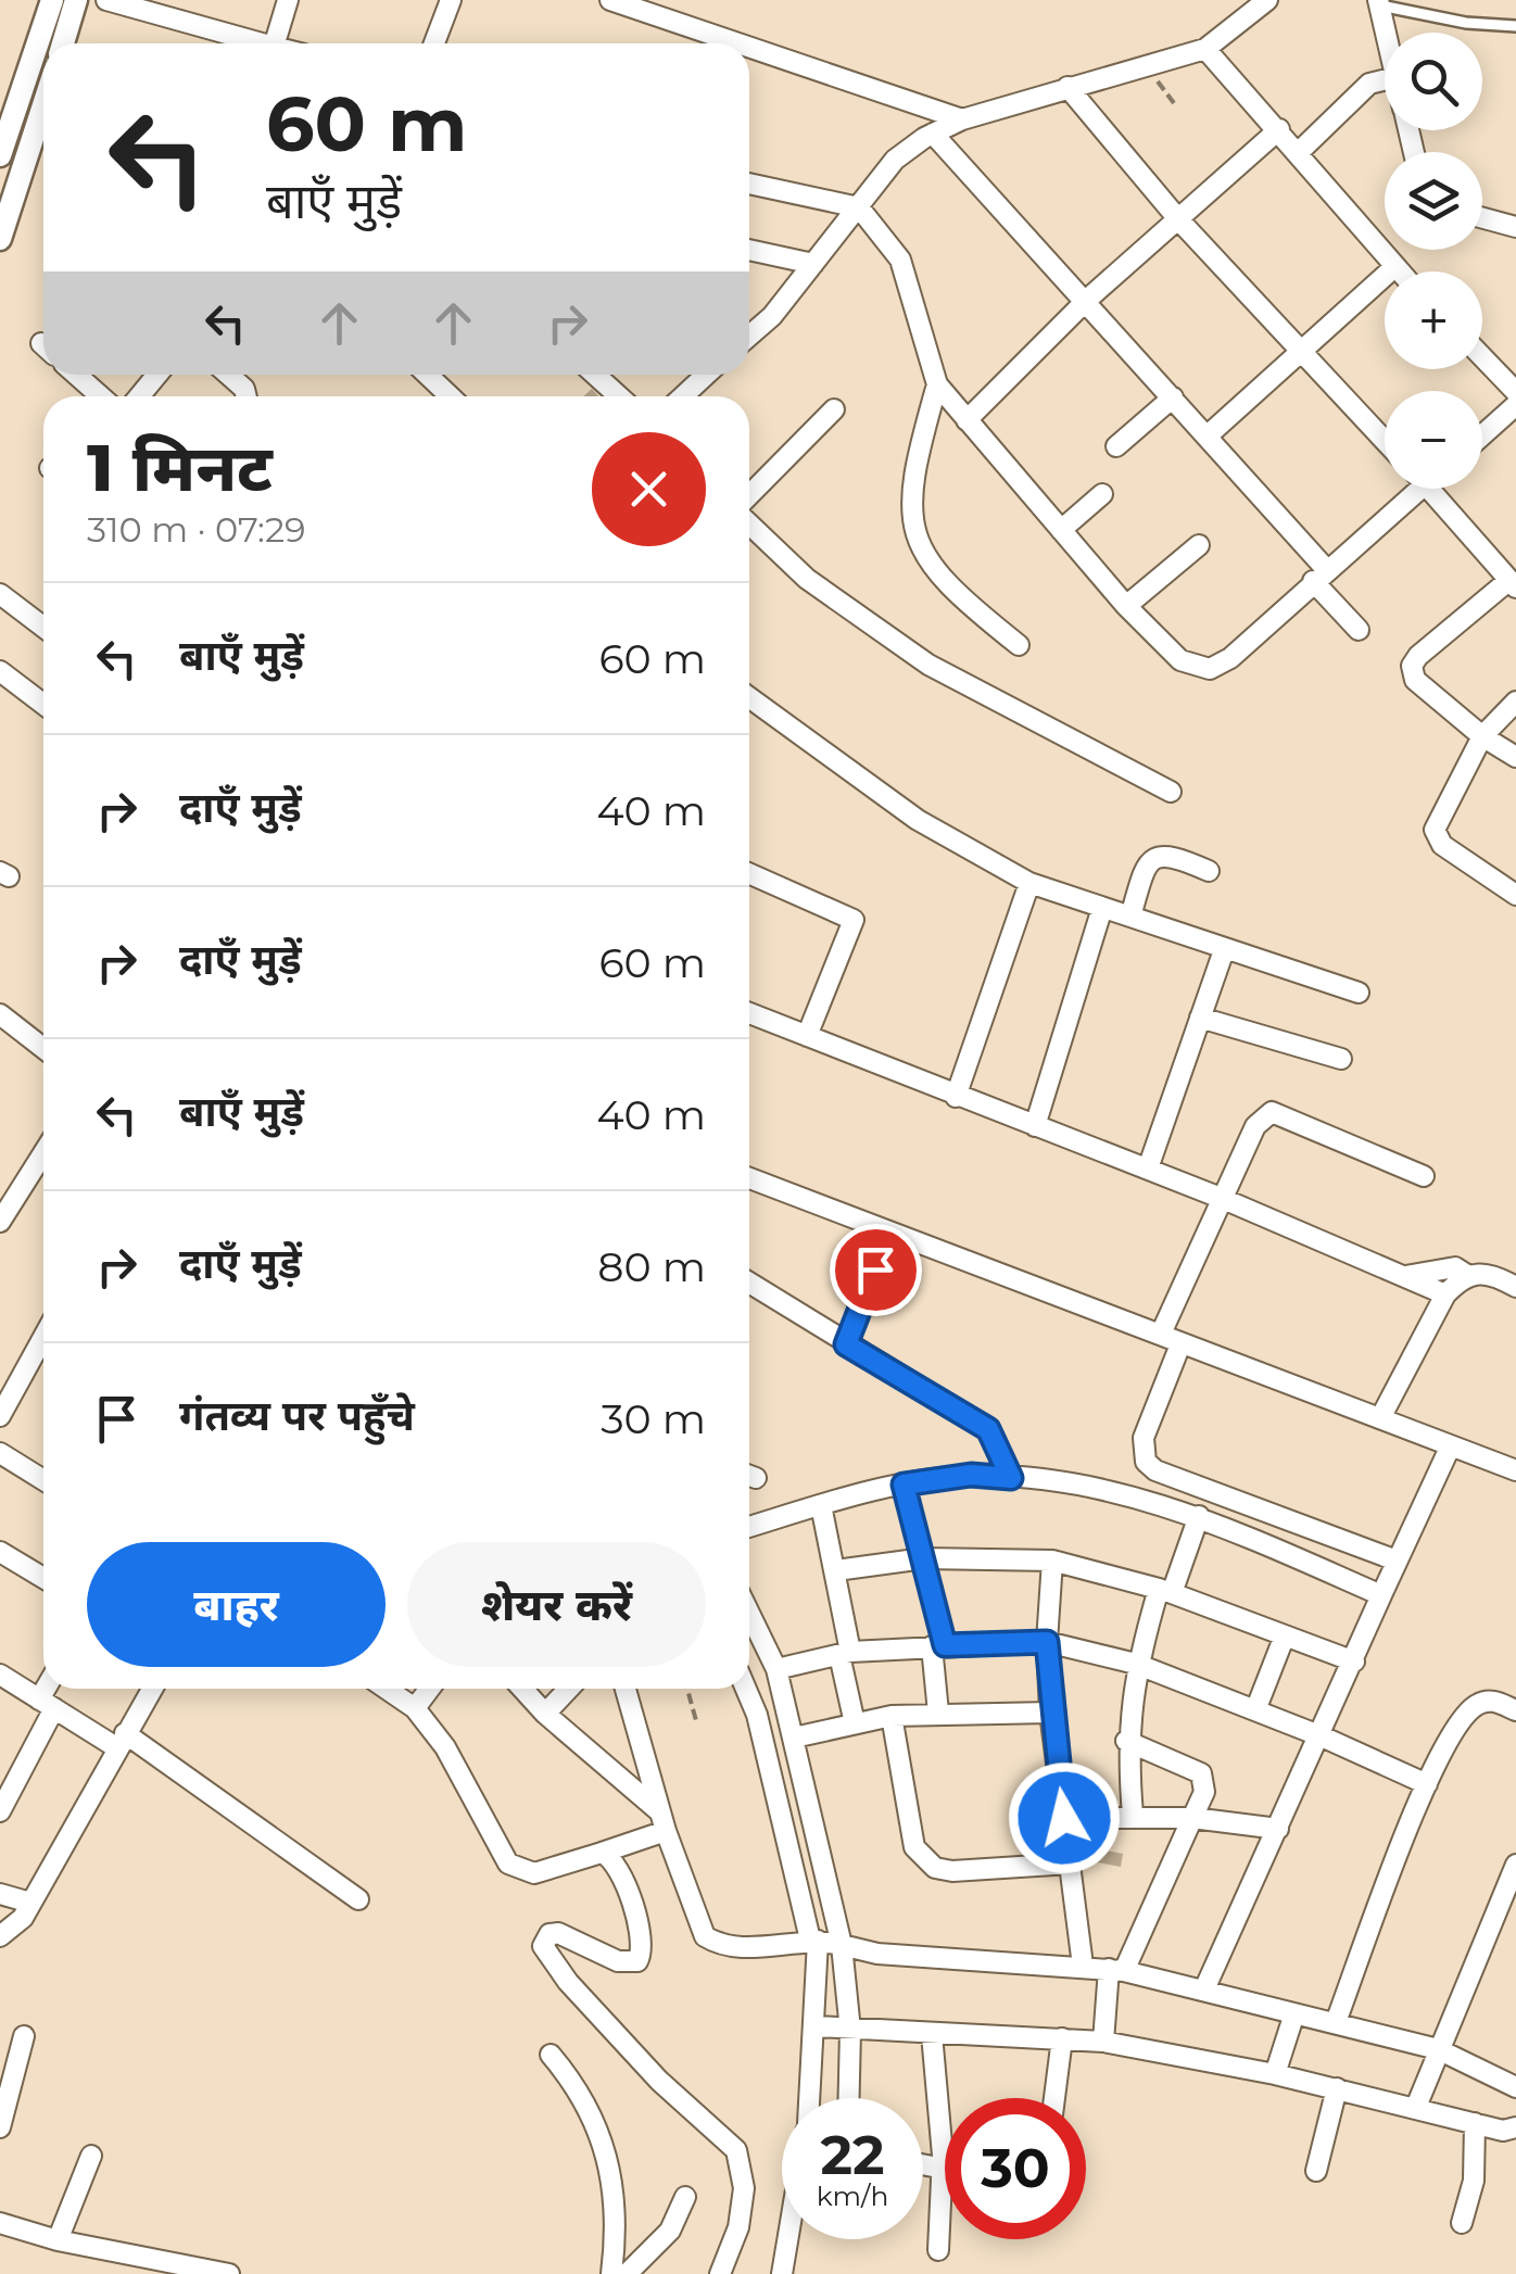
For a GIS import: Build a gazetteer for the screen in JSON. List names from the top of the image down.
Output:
{
  "page": {
    "map_buttons": ["+", "−"],
    "turn": ["60 m", "बाएँ मुड़ें"],
    "heading": ["1 मिनट", "310 m · 07:29"],
    "list": [
      {
        "name": "बाएँ मुड़ें",
        "value": "60 m"
      },
      {
        "name": "दाएँ मुड़ें",
        "value": "40 m"
      },
      {
        "name": "दाएँ मुड़ें",
        "value": "60 m"
      },
      {
        "name": "बाएँ मुड़ें",
        "value": "40 m"
      },
      {
        "name": "दाएँ मुड़ें",
        "value": "80 m"
      },
      {
        "name": "गंतव्य पर पहुँचे",
        "value": "30 m"
      }
    ],
    "buttons": ["बाहर", "शेयर करें"],
    "speed": "22 km/h",
    "limit": "30"
  }
}
